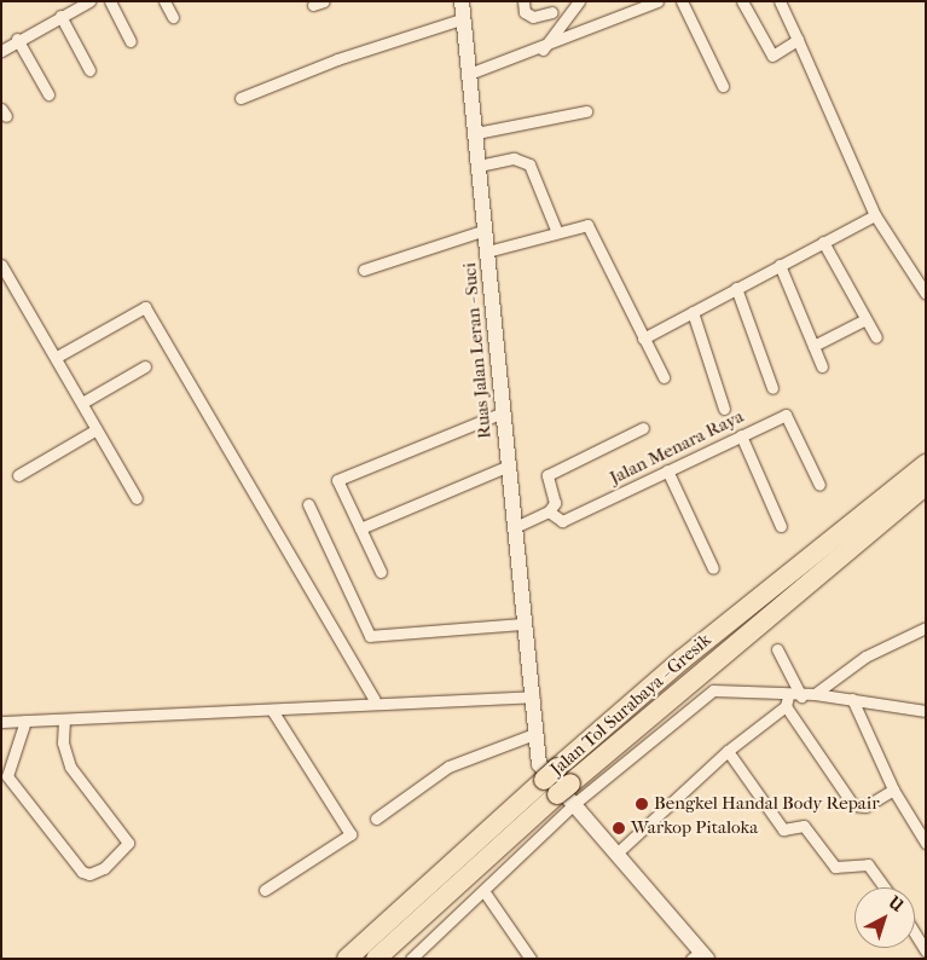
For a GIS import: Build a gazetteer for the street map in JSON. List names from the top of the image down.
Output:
{
  "streets": {
    "highway": ["Jalan Tol Surabaya - Gresik"],
    "main road": ["Ruas Jalan Leran - Suci"],
    "street": ["Jalan Menara Raya"]
  },
  "crossings": [
    ["Ruas Jalan Leran - Suci", "Jalan Tol Surabaya - Gresik"]
  ],
  "places": ["Bengkel Handal Body Repair", "Warkop Pitaloka"],
  "north": "top right"
}
